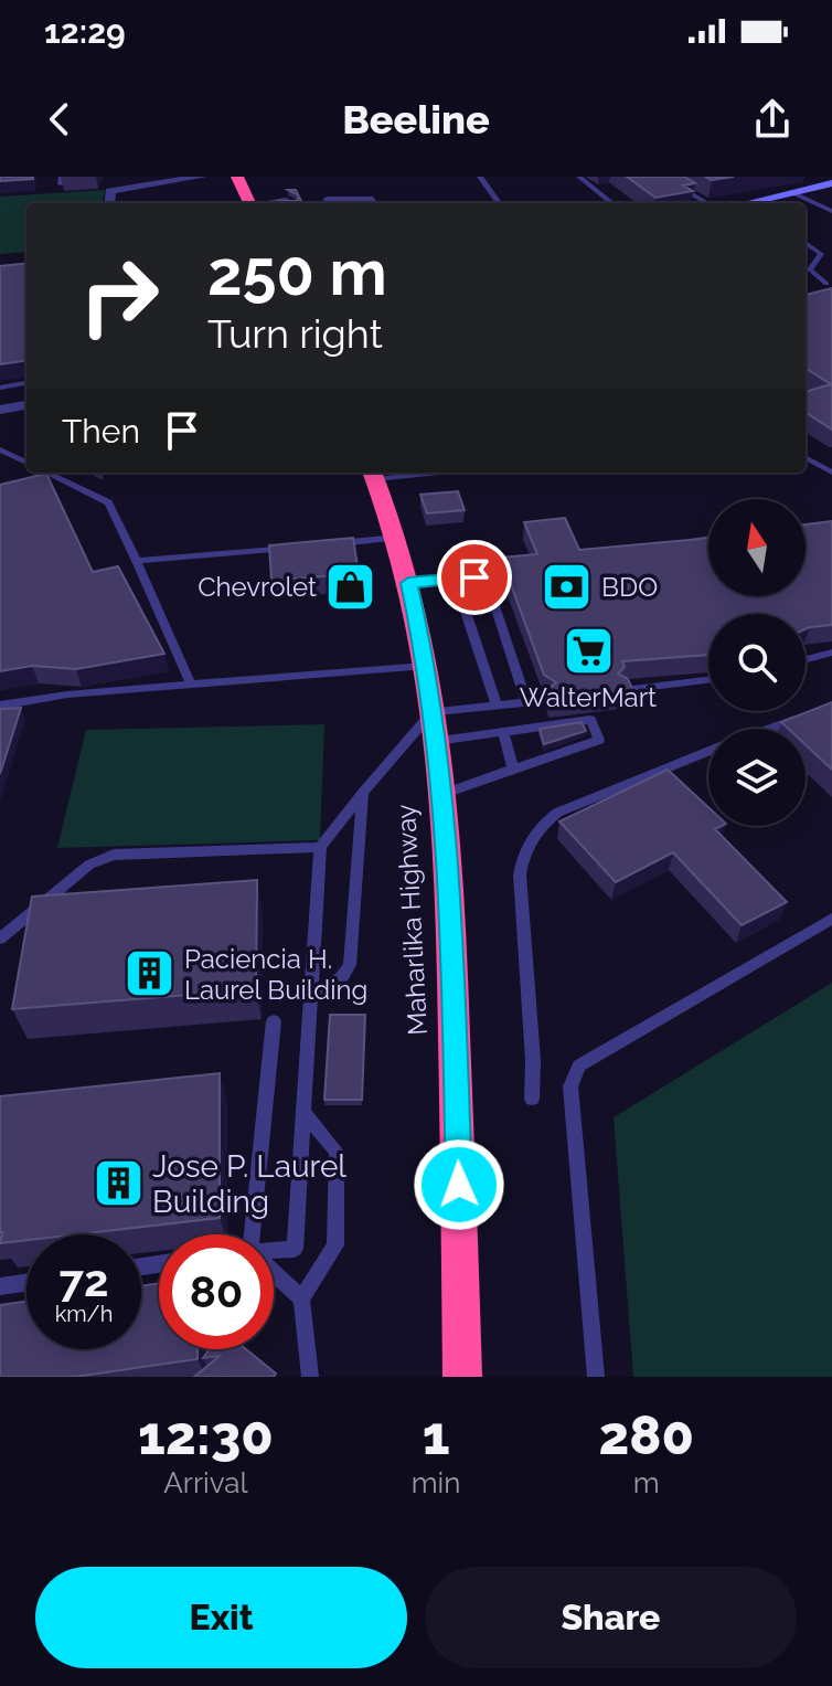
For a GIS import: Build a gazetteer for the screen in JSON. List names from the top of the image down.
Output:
{
  "streets": {
    "highway": ["Maharlika Highway"]
  },
  "places": {
    "shop": ["Chevrolet"],
    "bank": ["BDO"],
    "supermarket": ["WalterMart"],
    "building": ["Paciencia H. Laurel Building", "Jose P. Laurel Building"]
  },
  "north": "top",
  "page": {
    "status": "12:29",
    "header": "Beeline",
    "turn": ["250 m", "Turn right"],
    "then": "Then",
    "speed": "72 km/h",
    "limit": "80",
    "eta": [
      "12:30",
      "Arrival",
      "1",
      "min",
      "280",
      "m"
    ],
    "buttons": ["Exit", "Share"]
  }
}
